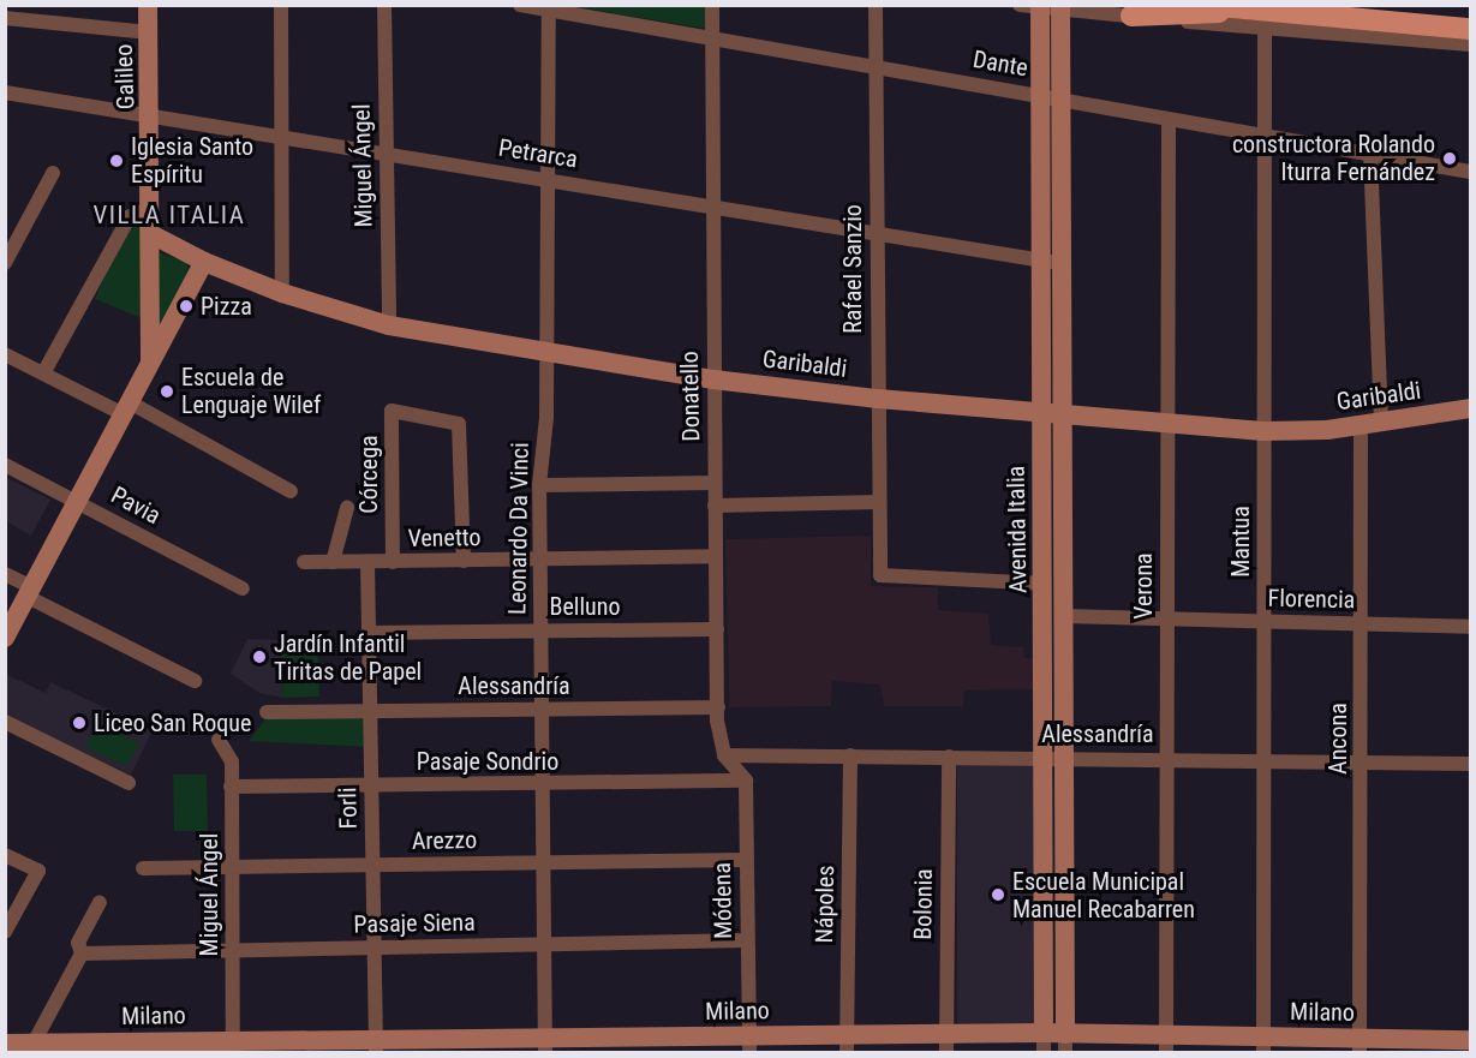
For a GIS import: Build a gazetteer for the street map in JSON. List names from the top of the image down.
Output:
{
  "streets": {
    "street": [
      "Dante",
      "Galileo",
      "Petrarca",
      "Miguel Ángel",
      "Rafael Sanzio",
      "Garibaldi",
      "Donatello",
      "Córcega",
      "Pavia",
      "Leonardo Da Vinci",
      "Avenida Italia",
      "Venetto",
      "Mantua",
      "Verona",
      "Florencia",
      "Belluno",
      "Alessandría",
      "Ancona",
      "Pasaje Sondrio",
      "Forli",
      "Arezzo",
      "Módena",
      "Nápoles",
      "Bolonia",
      "Pasaje Siena",
      "Milano"
    ]
  },
  "crossings": [
    ["Dante", "Rafael Sanzio"],
    ["Dante", "Donatello"],
    ["Dante", "Leonardo Da Vinci"],
    ["Dante", "Avenida Italia"],
    ["Dante", "Mantua"],
    ["Dante", "Verona"],
    ["Dante", "Ancona"],
    ["Galileo", "Petrarca"],
    ["Galileo", "Garibaldi"],
    ["Galileo", "Pavia"],
    ["Petrarca", "Miguel Ángel"],
    ["Petrarca", "Rafael Sanzio"],
    ["Petrarca", "Donatello"],
    ["Petrarca", "Leonardo Da Vinci"],
    ["Petrarca", "Avenida Italia"],
    ["Miguel Ángel", "Garibaldi"],
    ["Miguel Ángel", "Pasaje Sondrio"],
    ["Miguel Ángel", "Arezzo"],
    ["Miguel Ángel", "Pasaje Siena"],
    ["Miguel Ángel", "Milano"],
    ["Rafael Sanzio", "Garibaldi"],
    ["Rafael Sanzio", "Avenida Italia"],
    ["Garibaldi", "Donatello"],
    ["Garibaldi", "Leonardo Da Vinci"],
    ["Garibaldi", "Avenida Italia"],
    ["Garibaldi", "Mantua"],
    ["Garibaldi", "Verona"],
    ["Garibaldi", "Ancona"],
    ["Donatello", "Venetto"],
    ["Donatello", "Belluno"],
    ["Donatello", "Alessandría"],
    ["Córcega", "Venetto"],
    ["Leonardo Da Vinci", "Venetto"],
    ["Leonardo Da Vinci", "Belluno"],
    ["Leonardo Da Vinci", "Alessandría"],
    ["Leonardo Da Vinci", "Pasaje Sondrio"],
    ["Leonardo Da Vinci", "Arezzo"],
    ["Leonardo Da Vinci", "Pasaje Siena"],
    ["Leonardo Da Vinci", "Milano"],
    ["Avenida Italia", "Florencia"],
    ["Avenida Italia", "Alessandría"],
    ["Avenida Italia", "Milano"],
    ["Venetto", "Forli"],
    ["Mantua", "Florencia"],
    ["Mantua", "Alessandría"],
    ["Mantua", "Milano"],
    ["Verona", "Florencia"],
    ["Verona", "Alessandría"],
    ["Verona", "Milano"],
    ["Florencia", "Ancona"],
    ["Belluno", "Forli"],
    ["Alessandría", "Ancona"],
    ["Alessandría", "Forli"],
    ["Alessandría", "Nápoles"],
    ["Alessandría", "Bolonia"],
    ["Ancona", "Milano"],
    ["Pasaje Sondrio", "Forli"],
    ["Pasaje Sondrio", "Módena"],
    ["Forli", "Arezzo"],
    ["Forli", "Pasaje Siena"],
    ["Forli", "Milano"],
    ["Arezzo", "Módena"],
    ["Módena", "Pasaje Siena"],
    ["Módena", "Milano"],
    ["Nápoles", "Milano"],
    ["Bolonia", "Milano"]
  ],
  "districts": ["VILLA ITALIA"],
  "places": [
    "constructora Rolando Iturra Fernández",
    "Iglesia Santo Espíritu",
    "Pizza",
    "Escuela de Lenguaje Wilef",
    "Jardín Infantil Tiritas de Papel",
    "Liceo San Roque",
    "Escuela Municipal Manuel Recabarren"
  ]
}
